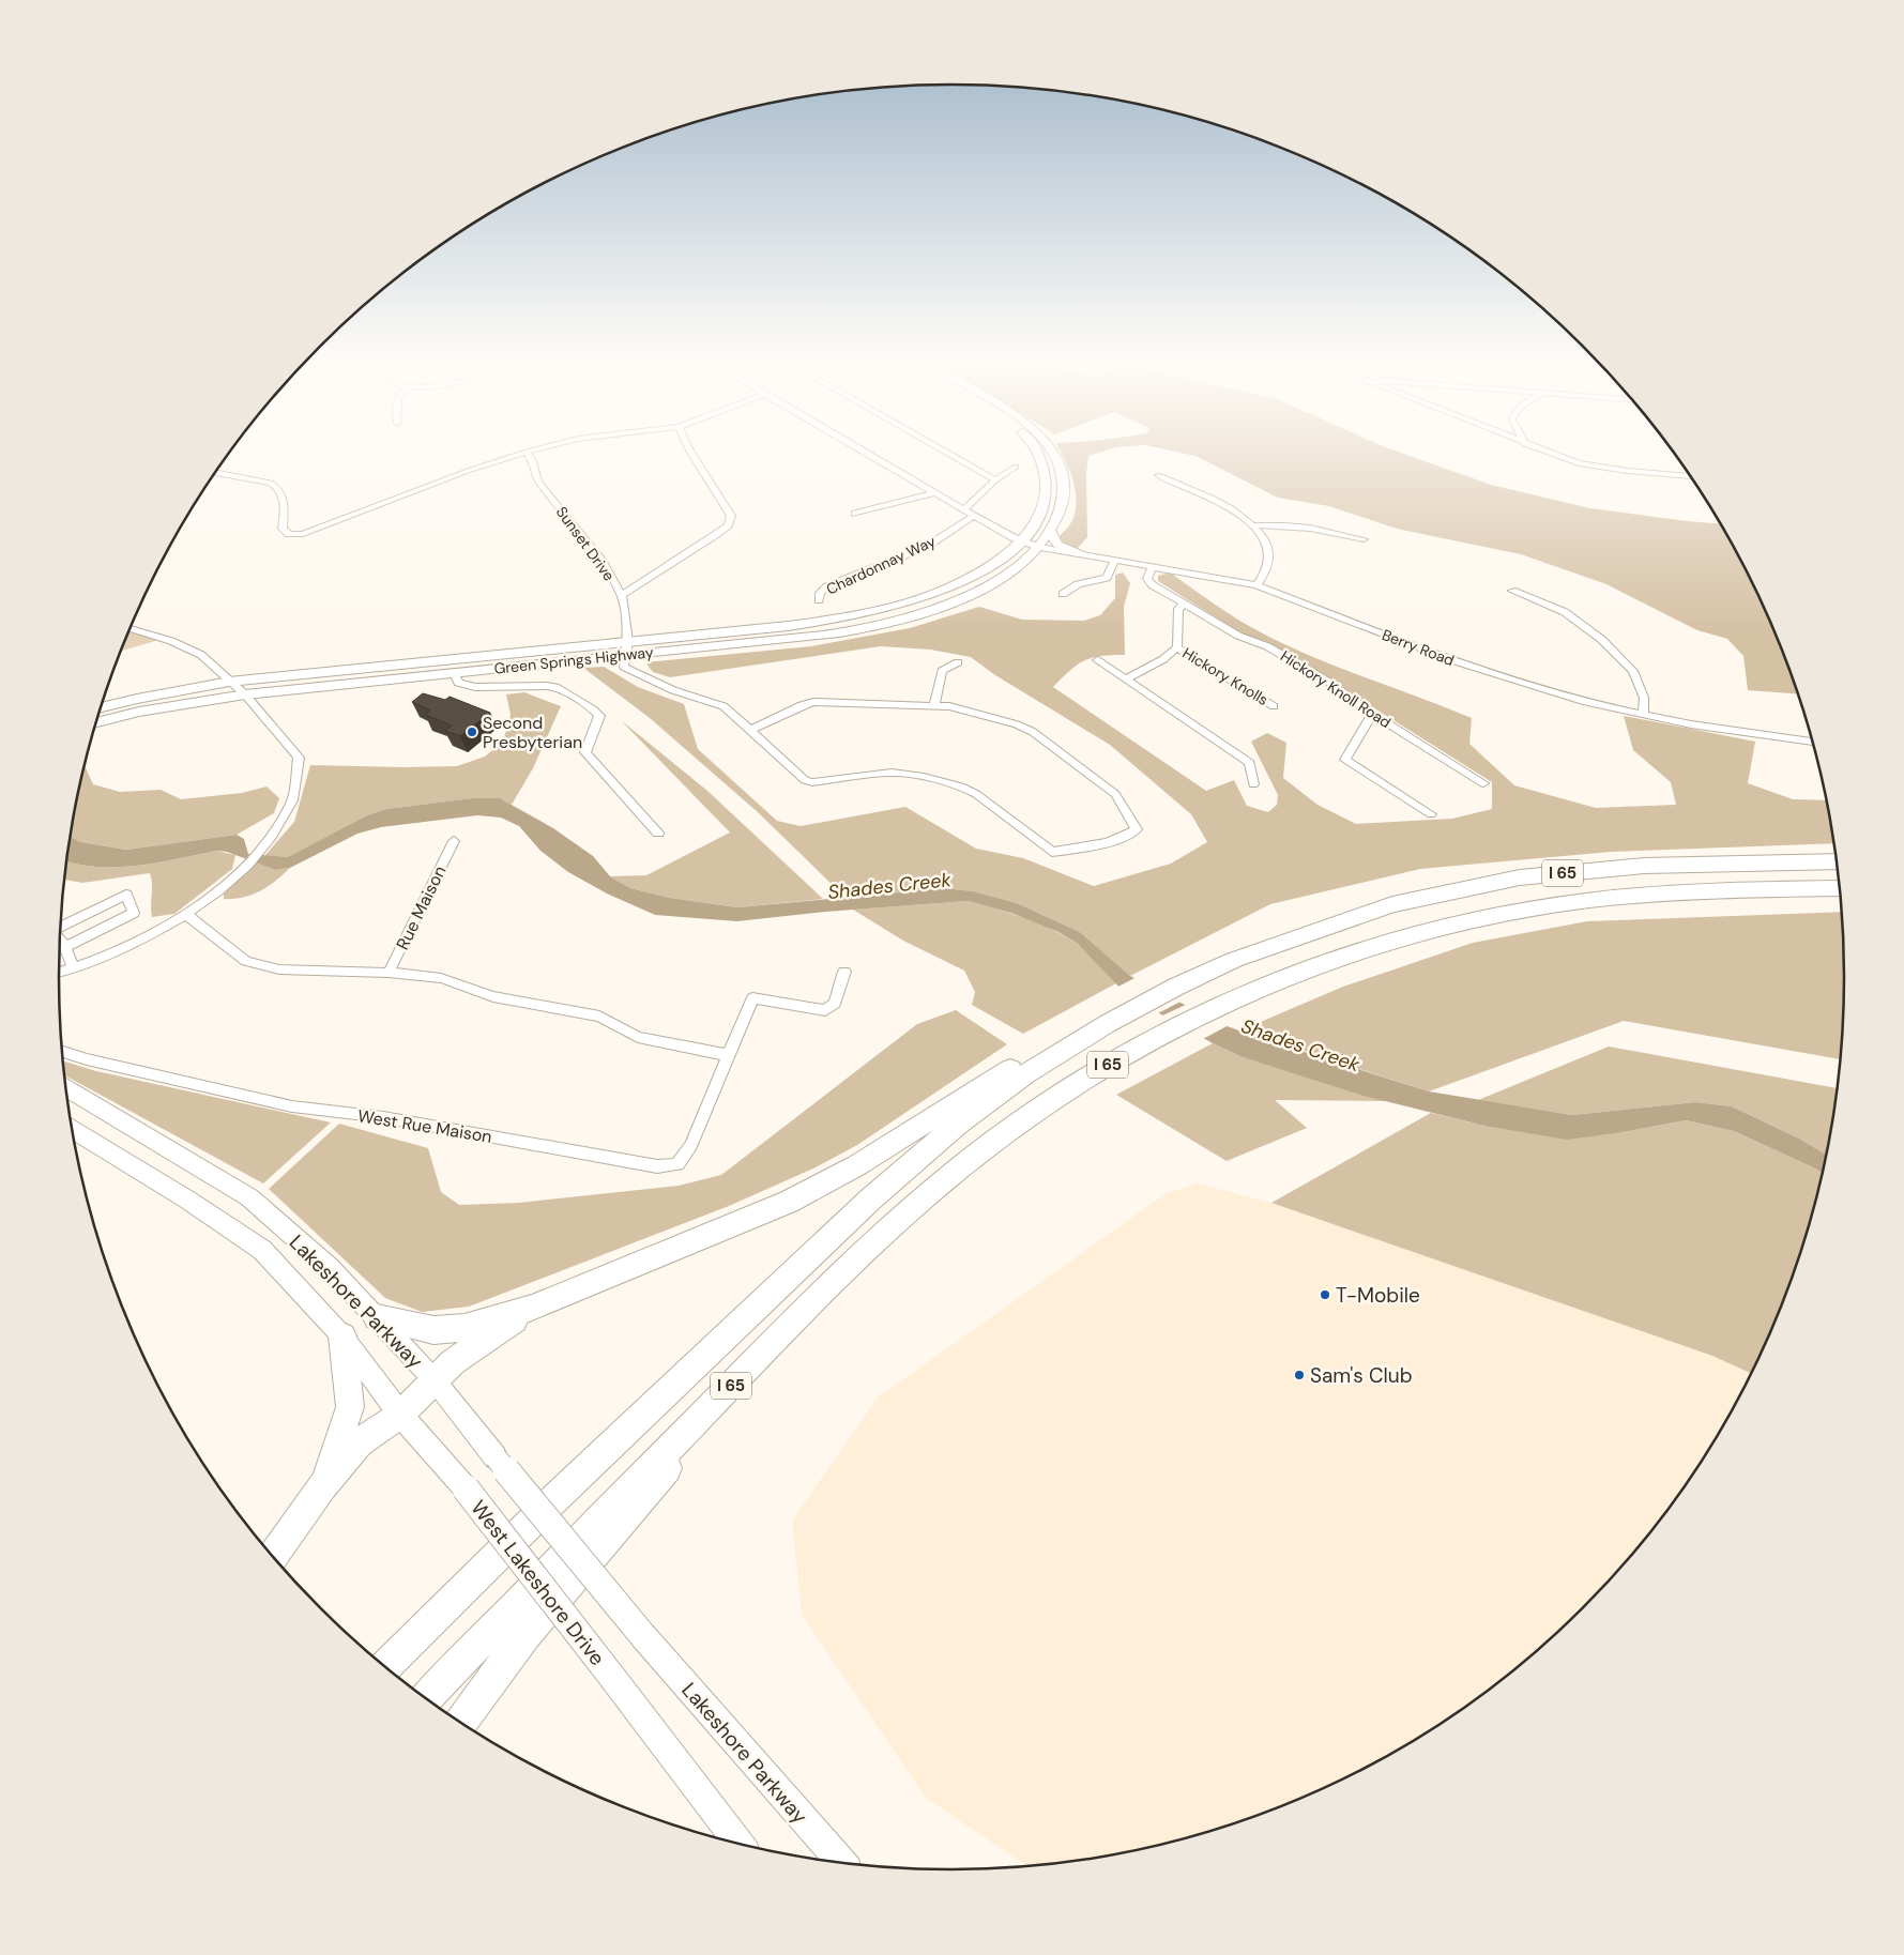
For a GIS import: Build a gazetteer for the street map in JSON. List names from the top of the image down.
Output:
{
  "streets": {
    "highway": ["I 65"],
    "main road": ["Green Springs Highway", "Lakeshore Parkway", "West Lakeshore Drive"],
    "street": [
      "Sunset Drive",
      "Chardonnay Way",
      "Berry Road",
      "Hickory Knolls",
      "Hickory Knoll Road",
      "Rue Maison",
      "West Rue Maison"
    ]
  },
  "crossings": [
    ["Sunset Drive", "Green Springs Highway"],
    ["Chardonnay Way", "Berry Road"],
    ["Berry Road", "Green Springs Highway"],
    ["Hickory Knolls", "Hickory Knoll Road"],
    ["Lakeshore Parkway", "West Lakeshore Drive"]
  ],
  "water": ["Shades Creek"],
  "places": ["Second Presbyterian", "T-Mobile", "Sam's Club"]
}
